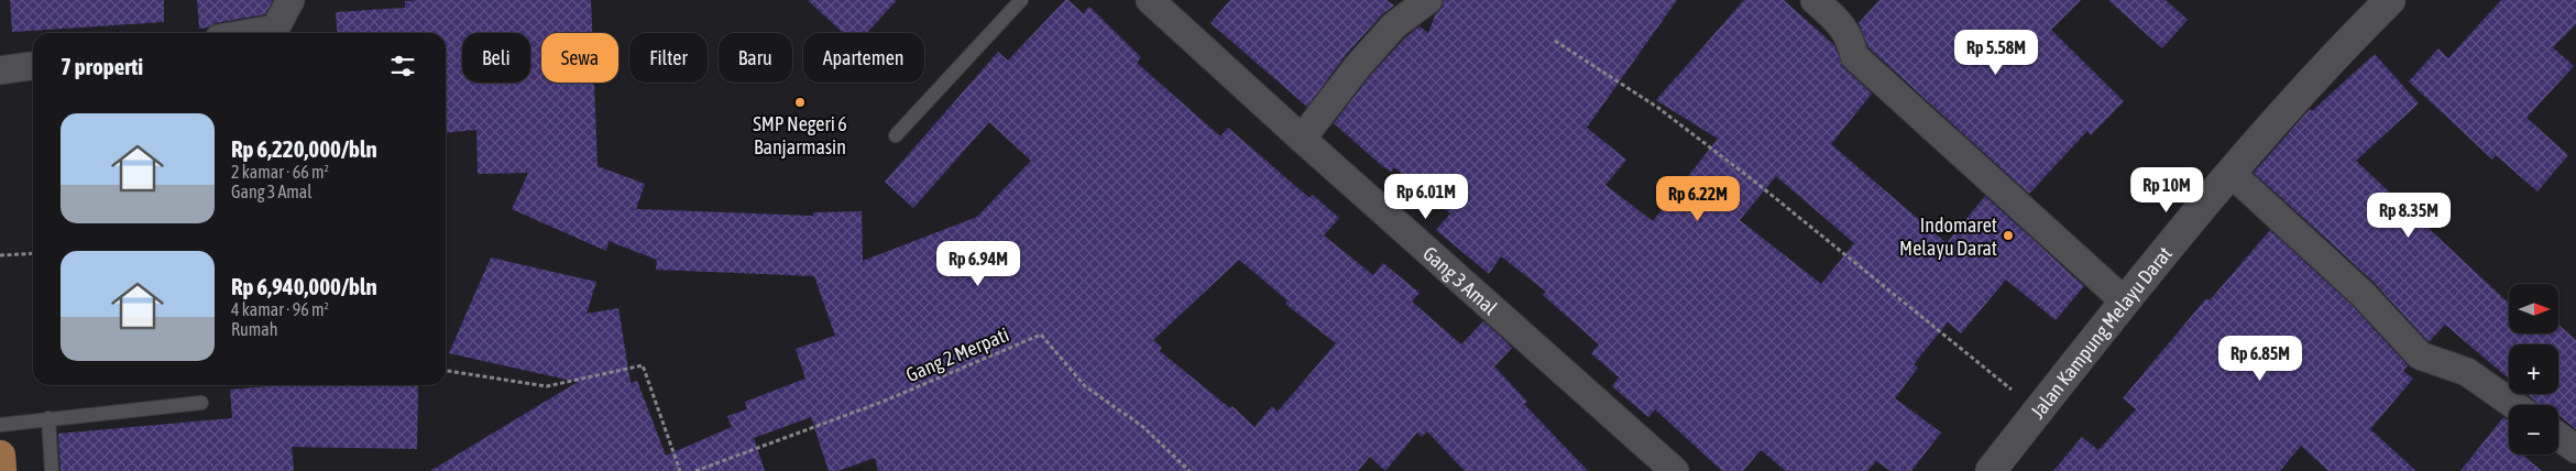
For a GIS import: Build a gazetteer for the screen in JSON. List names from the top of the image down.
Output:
{
  "streets": {
    "main road": ["Jalan Kampung Melayu Darat"],
    "street": ["Gang 3 Amal"],
    "path": ["Gang 2 Merpati"]
  },
  "places": ["SMP Negeri 6 Banjarmasin", "Indomaret Melayu Darat"],
  "north": "right",
  "page": {
    "price": [
      "Rp 5.58M",
      "Rp 10M",
      "Rp 6.01M",
      "Rp 6.22M",
      "Rp 8.35M",
      "Rp 6.94M",
      "Rp 6.85M"
    ],
    "chip": [
      "Beli",
      "Sewa",
      "Filter",
      "Baru",
      "Apartemen"
    ],
    "heading": "7 properti",
    "list": [
      {
        "name": "Rp 6,220,000/bln",
        "note": "2 kamar · 66 m² · Gang 3 Amal"
      },
      {
        "name": "Rp 6,940,000/bln",
        "note": "4 kamar · 96 m² · Rumah"
      }
    ],
    "map_buttons": ["+", "−"]
  }
}
